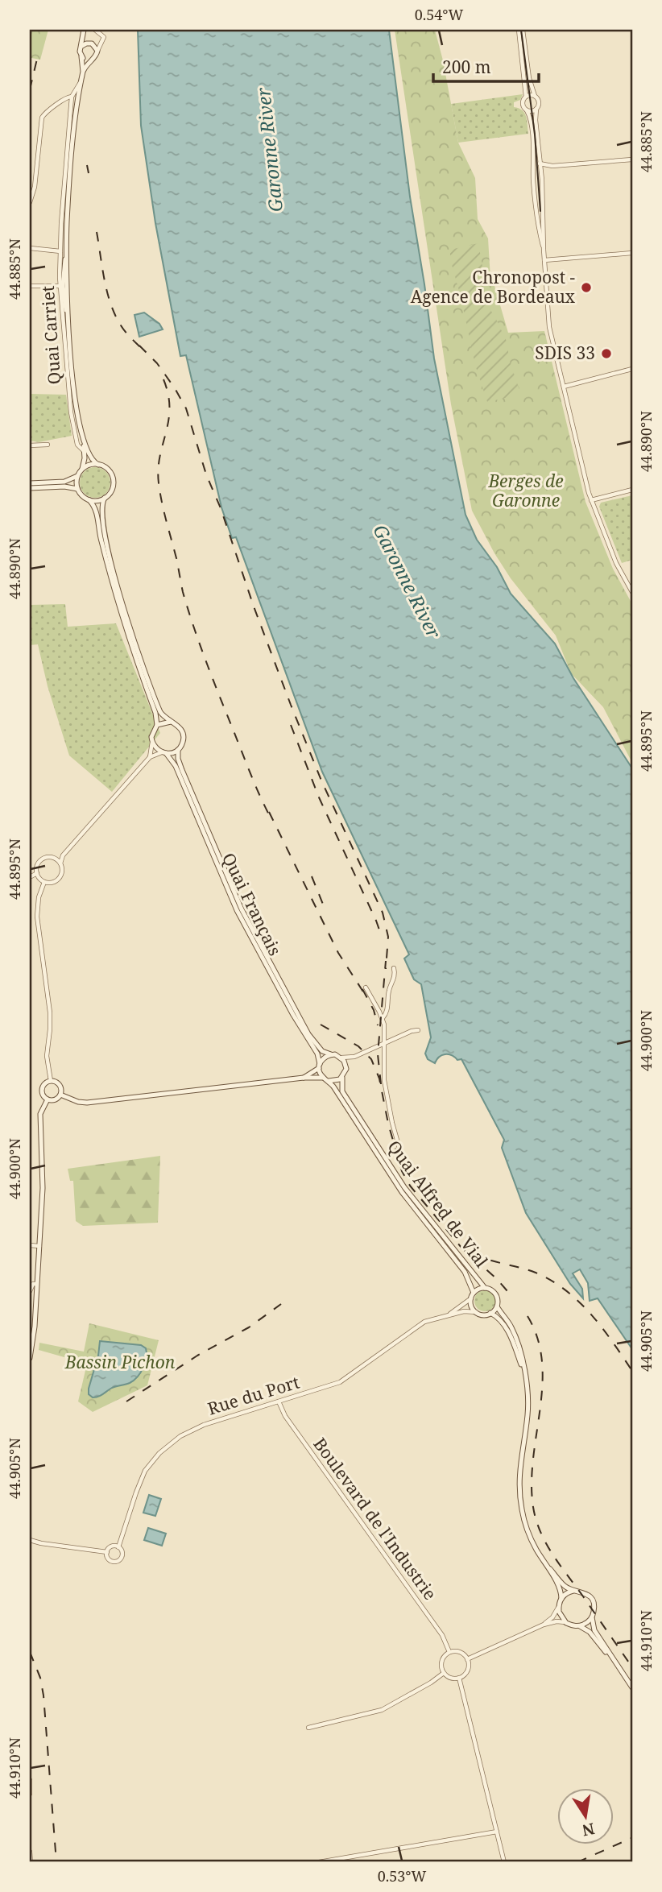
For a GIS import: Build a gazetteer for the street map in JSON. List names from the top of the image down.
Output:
{
  "streets": {
    "main road": ["Quai Carriet", "Quai Français", "Quai Alfred de Vial"],
    "street": ["Rue du Port", "Boulevard de l'Industrie"]
  },
  "crossings": [
    ["Quai Français", "Quai Alfred de Vial"],
    ["Quai Alfred de Vial", "Rue du Port"],
    ["Rue du Port", "Boulevard de l'Industrie"]
  ],
  "water": ["Garonne River"],
  "parks": ["Berges de Garonne", "Bassin Pichon"],
  "places": ["Chronopost - Agence de Bordeaux", "SDIS 33"],
  "scale_bar": "200 m",
  "north": "bottom",
  "coordinates": [
    "0.54°W",
    "44.885°N",
    "44.890°N",
    "44.895°N",
    "44.900°N",
    "44.905°N",
    "44.910°N",
    "0.53°W"
  ]
}
